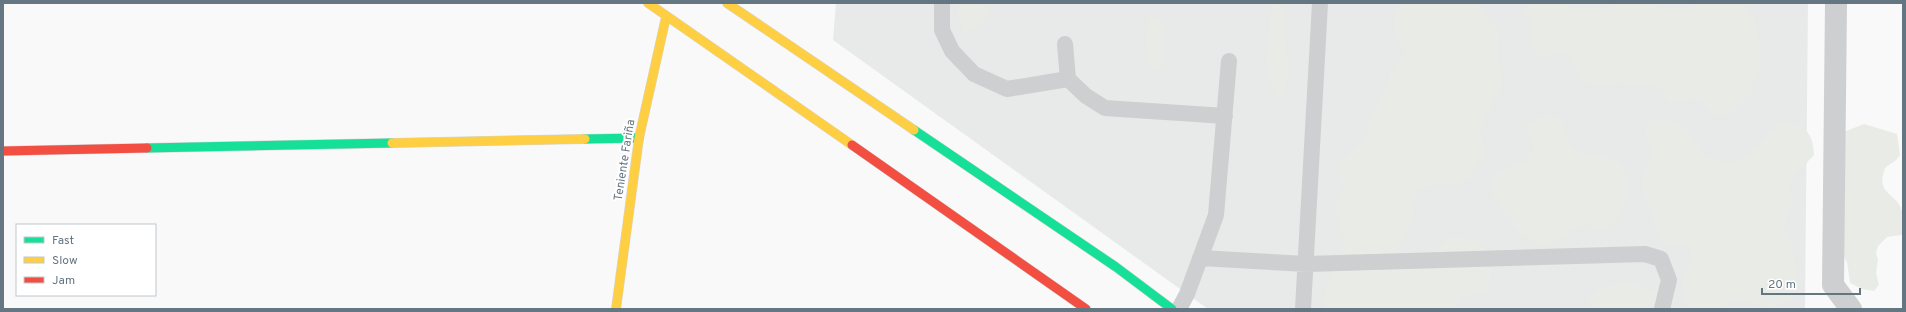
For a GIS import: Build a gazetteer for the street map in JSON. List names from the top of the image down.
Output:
{
  "streets": {
    "main road": ["Teniente Fariña"]
  },
  "legend": ["Fast", "Slow", "Jam"],
  "scale_bar": "20 m"
}
